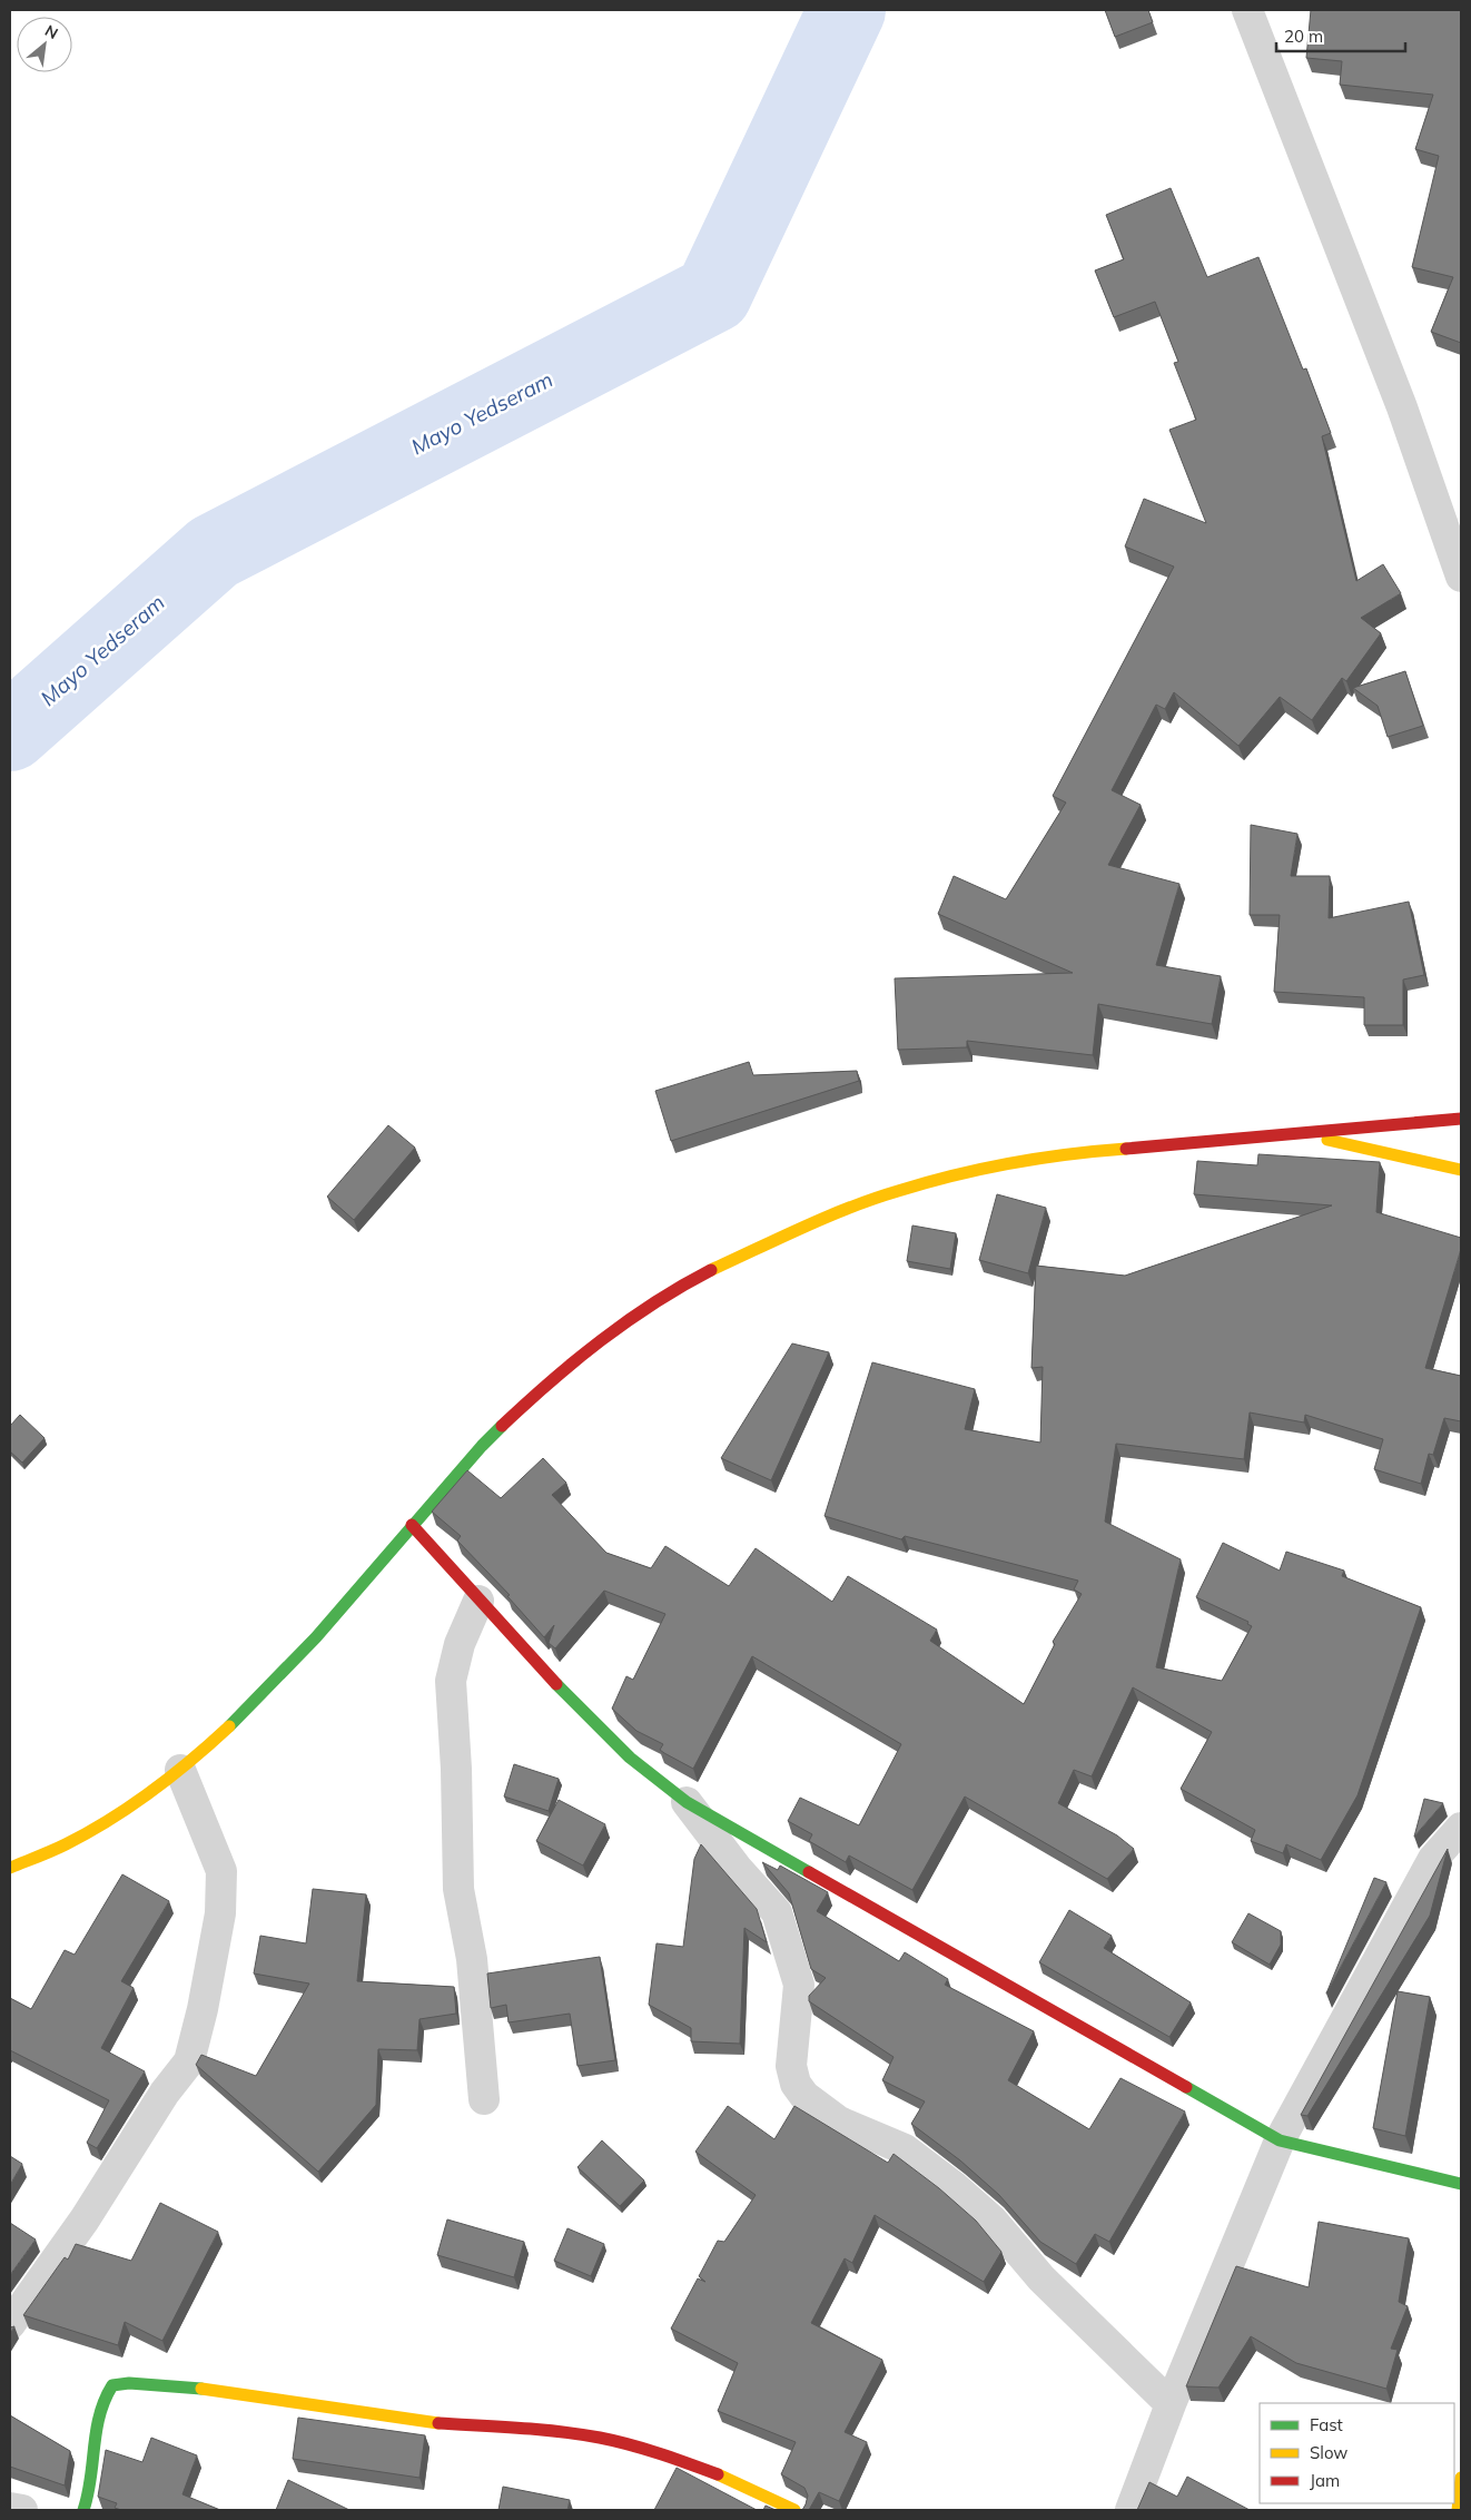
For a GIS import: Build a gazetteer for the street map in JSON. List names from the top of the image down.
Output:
{
  "water": ["Mayo Yedseram"],
  "legend": ["Fast", "Slow", "Jam"],
  "scale_bar": "20 m",
  "north": "top right"
}
